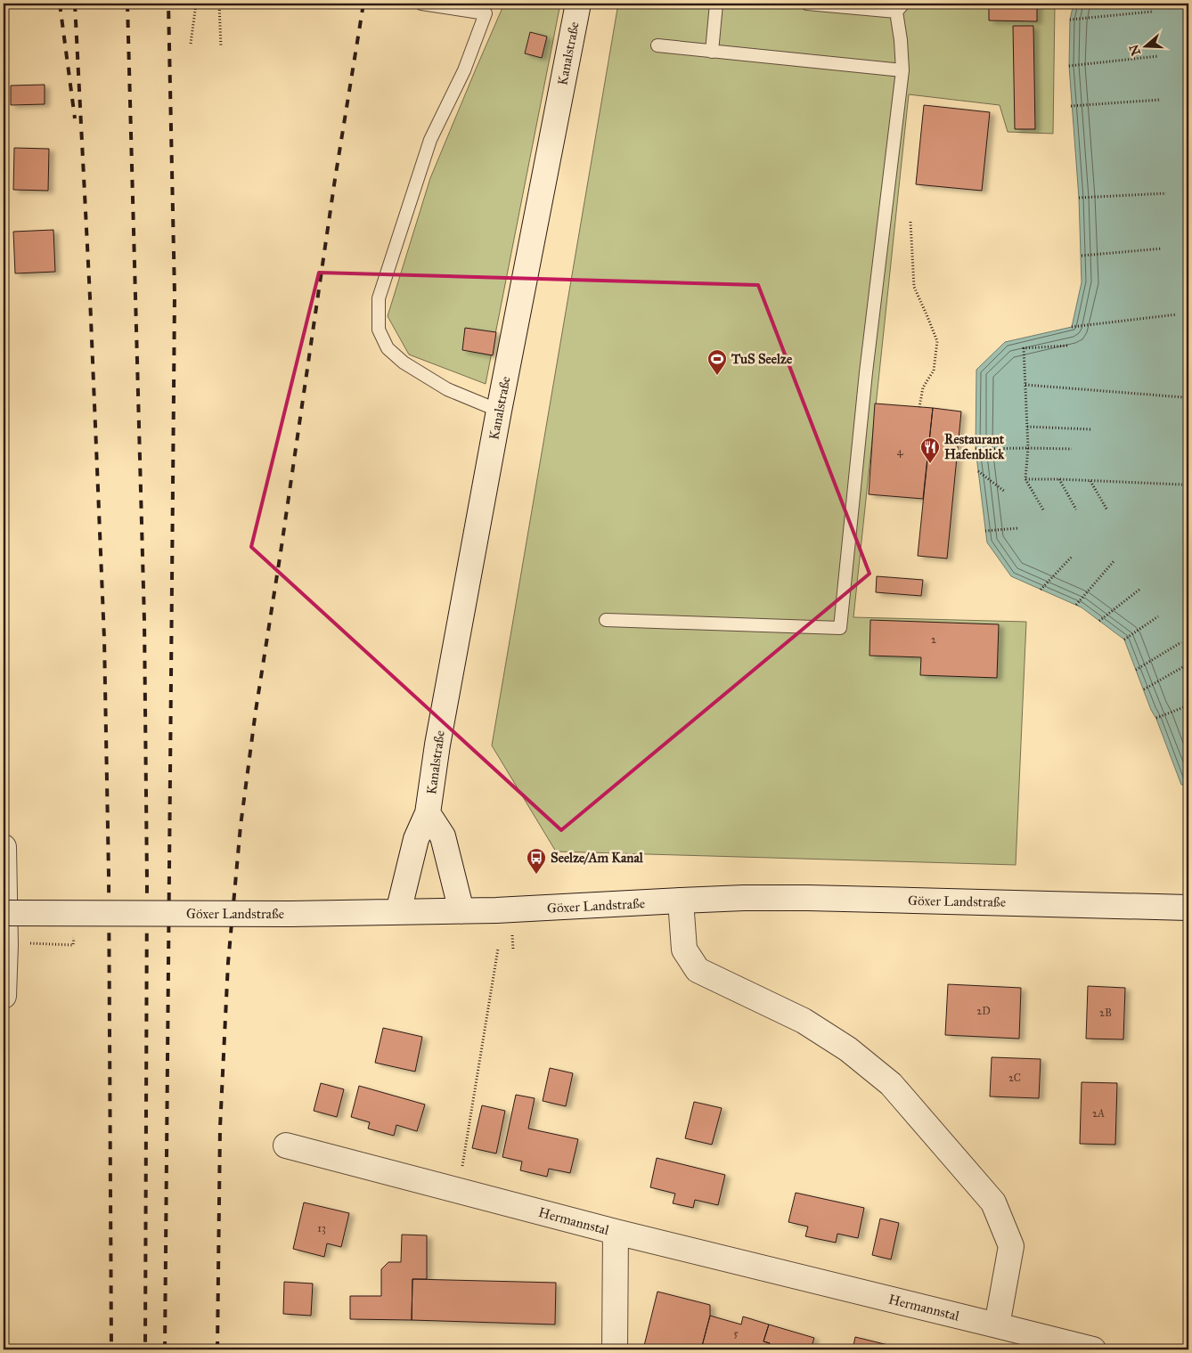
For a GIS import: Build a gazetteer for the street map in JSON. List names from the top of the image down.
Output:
{
  "streets": {
    "street": ["Kanalstraße", "Göxer Landstraße", "Hermannstal"]
  },
  "crossings": [
    ["Kanalstraße", "Göxer Landstraße"]
  ],
  "places": {
    "sports": ["TuS Seelze"],
    "restaurant": ["Restaurant Hafenblick"],
    "bus stop": ["Seelze/Am Kanal"]
  },
  "house_numbers": [
    "4",
    "2",
    "2D",
    "2B",
    "2C",
    "2A",
    "13",
    "5"
  ],
  "north": "left"
}
